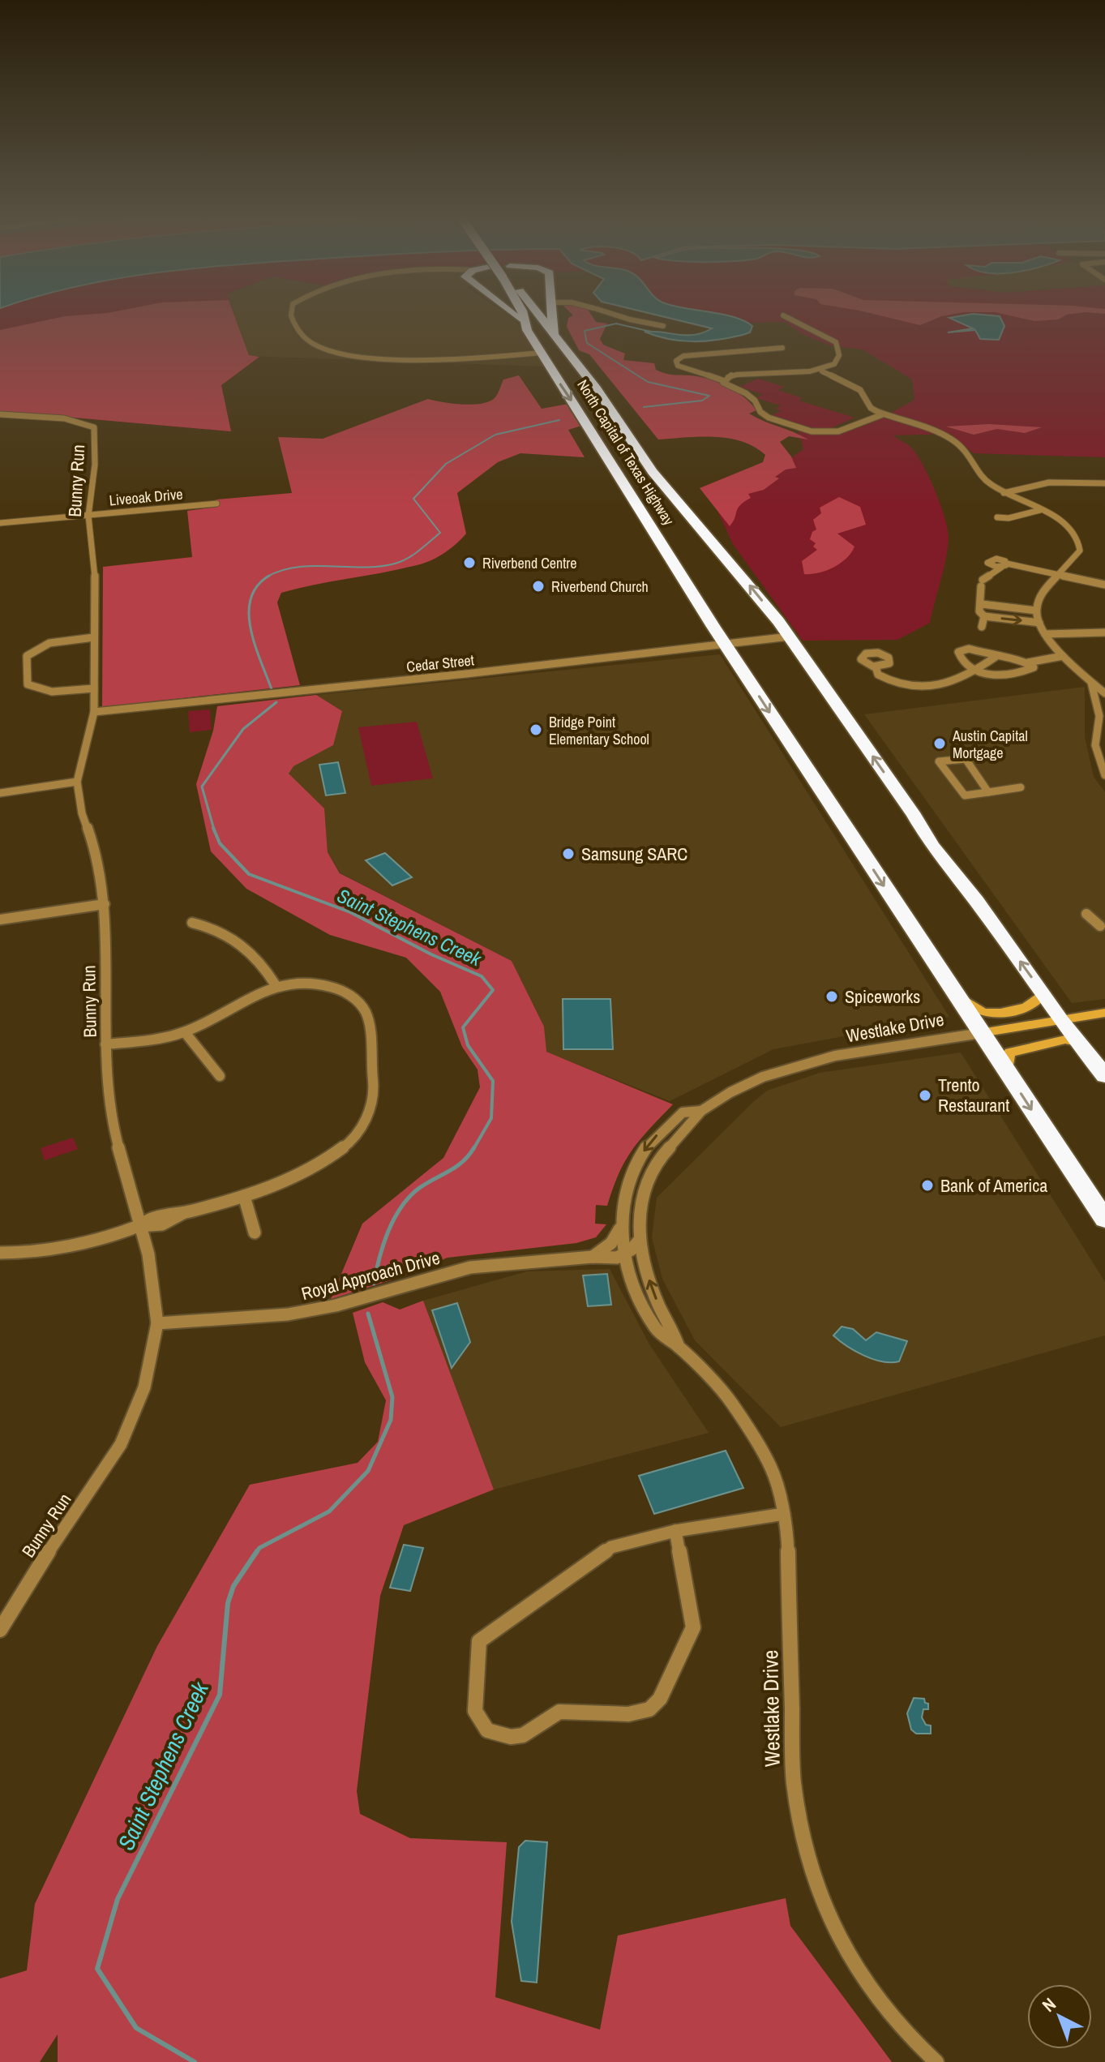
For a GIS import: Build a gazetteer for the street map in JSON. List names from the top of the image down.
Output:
{
  "streets": {
    "highway": ["North Capital of Texas Highway"],
    "main road": ["Westlake Drive"],
    "street": [
      "Bunny Run",
      "Liveoak Drive",
      "Cedar Street",
      "Royal Approach Drive"
    ]
  },
  "crossings": [
    ["North Capital of Texas Highway", "Cedar Street"],
    ["North Capital of Texas Highway", "Westlake Drive"],
    ["Bunny Run", "Liveoak Drive"],
    ["Bunny Run", "Cedar Street"],
    ["Bunny Run", "Royal Approach Drive"],
    ["Westlake Drive", "Royal Approach Drive"]
  ],
  "water": ["Saint Stephens Creek"],
  "places": [
    "Riverbend Centre",
    "Riverbend Church",
    "Bridge Point Elementary School",
    "Austin Capital Mortgage",
    "Samsung SARC",
    "Spiceworks",
    "Trento Restaurant",
    "Bank of America"
  ],
  "north": "top left"
}
